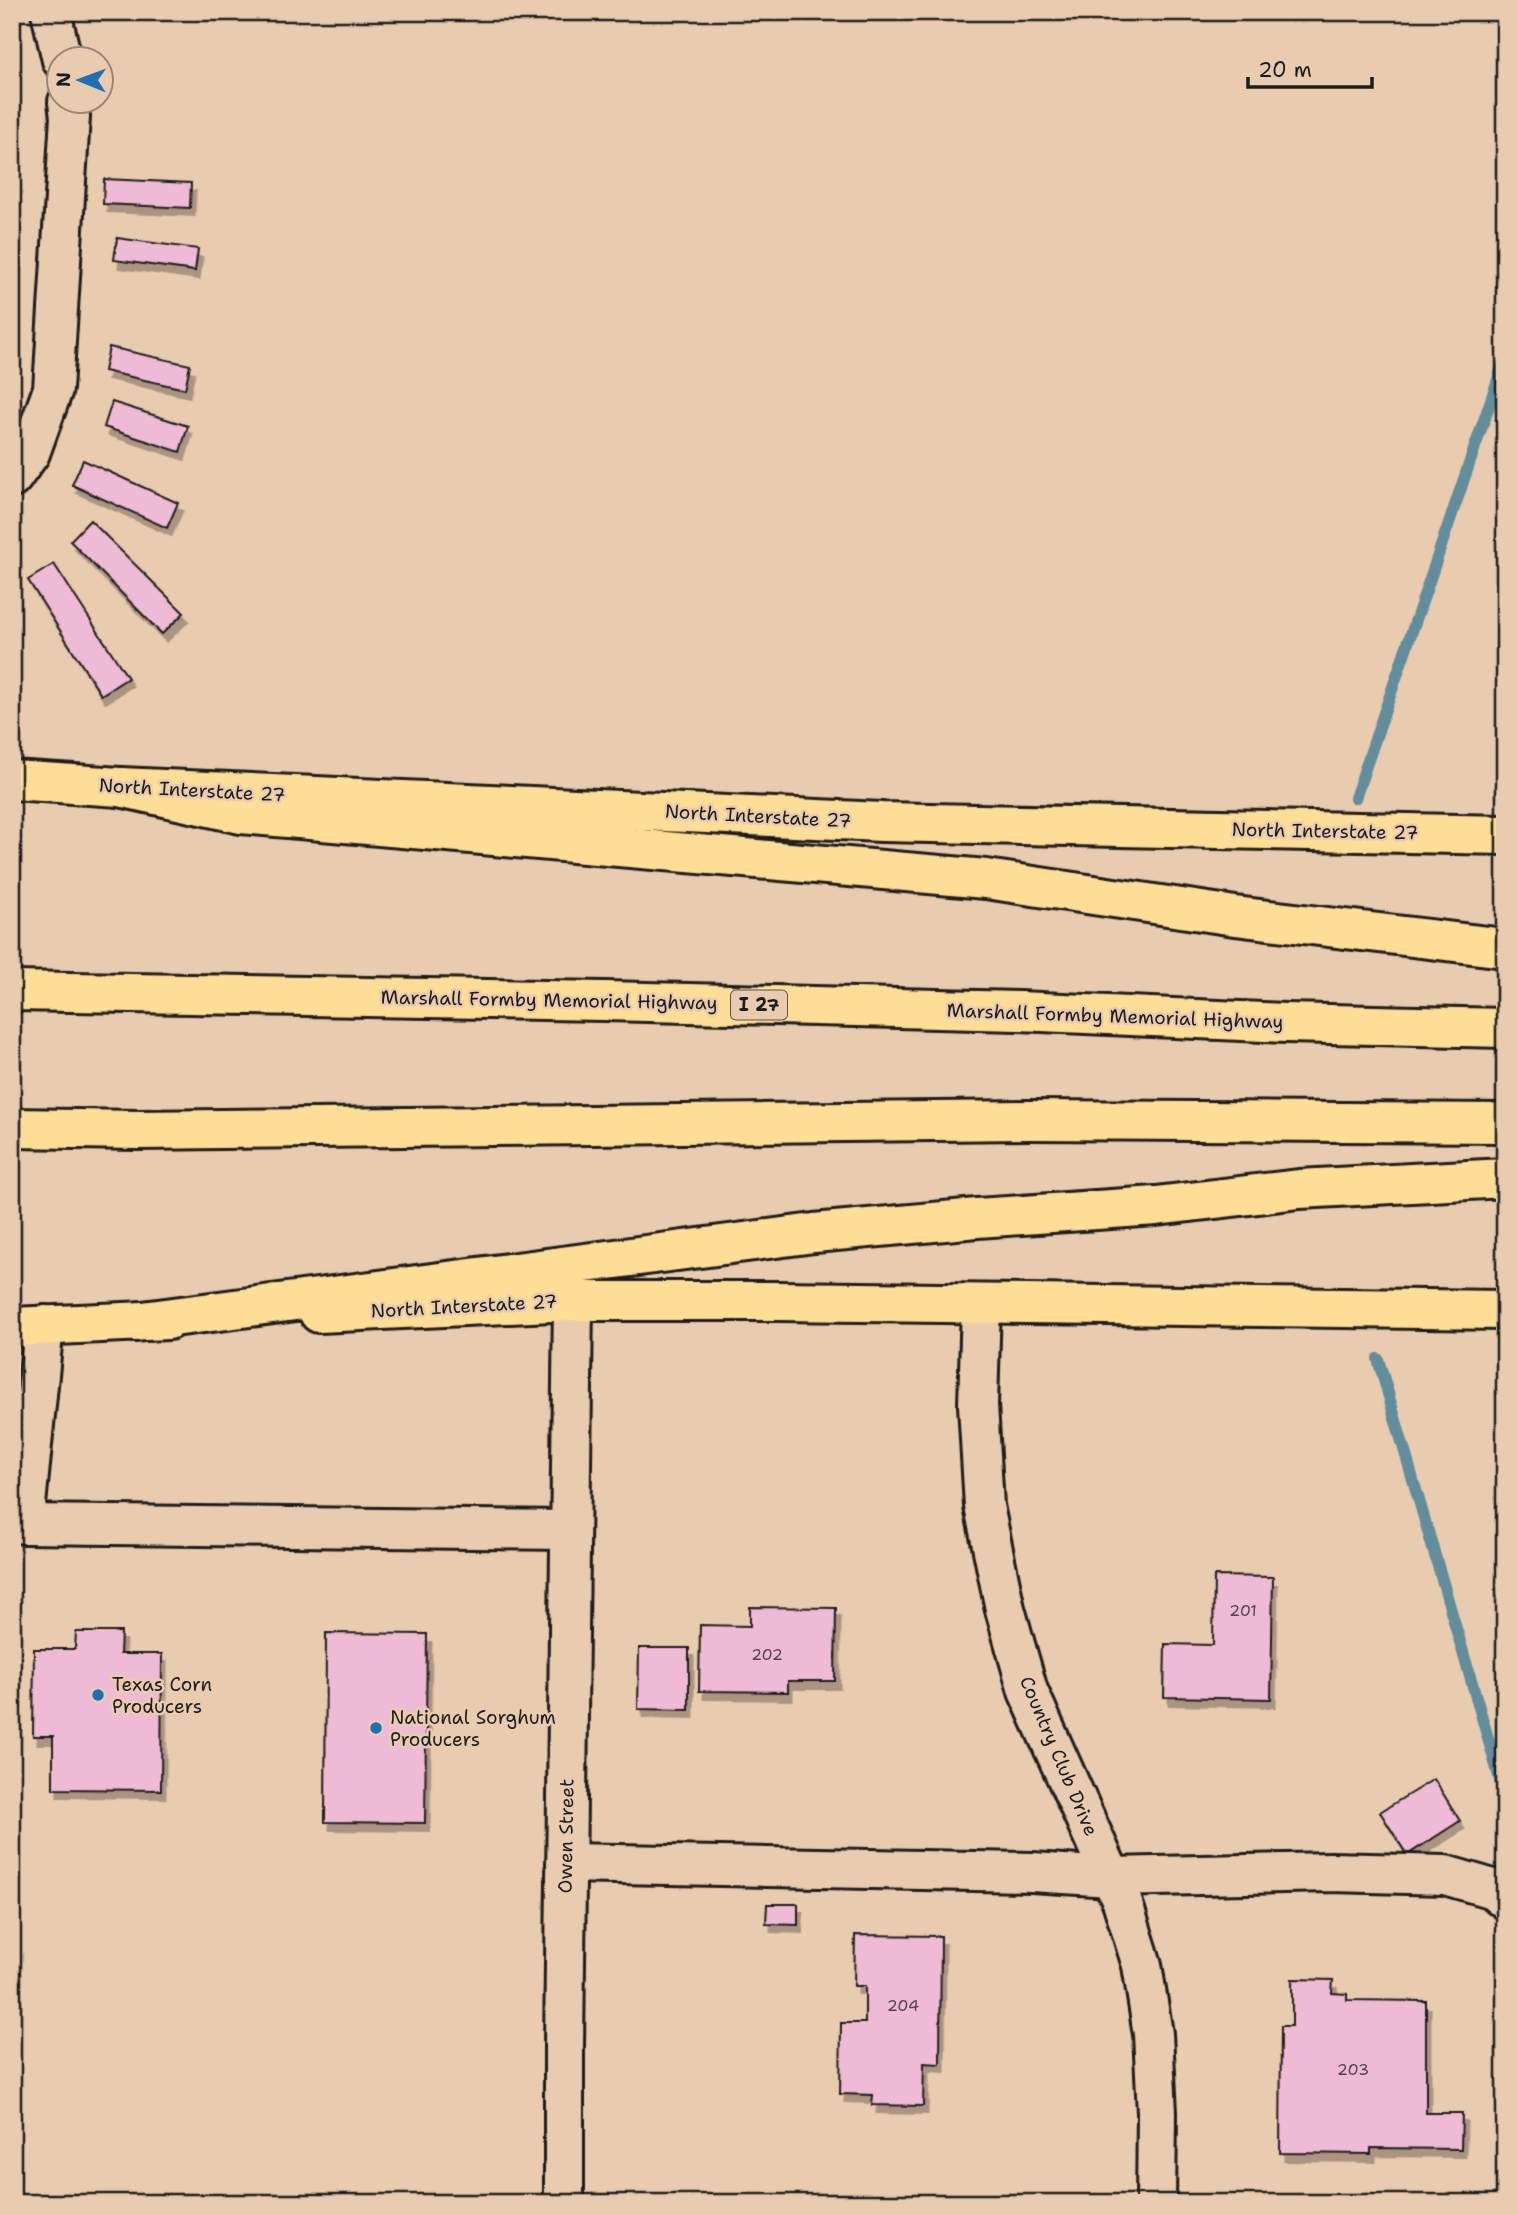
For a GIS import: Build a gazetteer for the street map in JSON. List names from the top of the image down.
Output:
{
  "streets": {
    "main road": ["North Interstate 27", "Marshall Formby Memorial Highway", "I 27"],
    "street": ["Country Club Drive", "Owen Street"]
  },
  "crossings": [
    ["North Interstate 27", "Country Club Drive"],
    ["North Interstate 27", "Owen Street"]
  ],
  "places": ["Texas Corn Producers", "National Sorghum Producers"],
  "house_numbers": [
    "201",
    "202",
    "204",
    "203"
  ],
  "scale_bar": "20 m",
  "north": "left"
}
